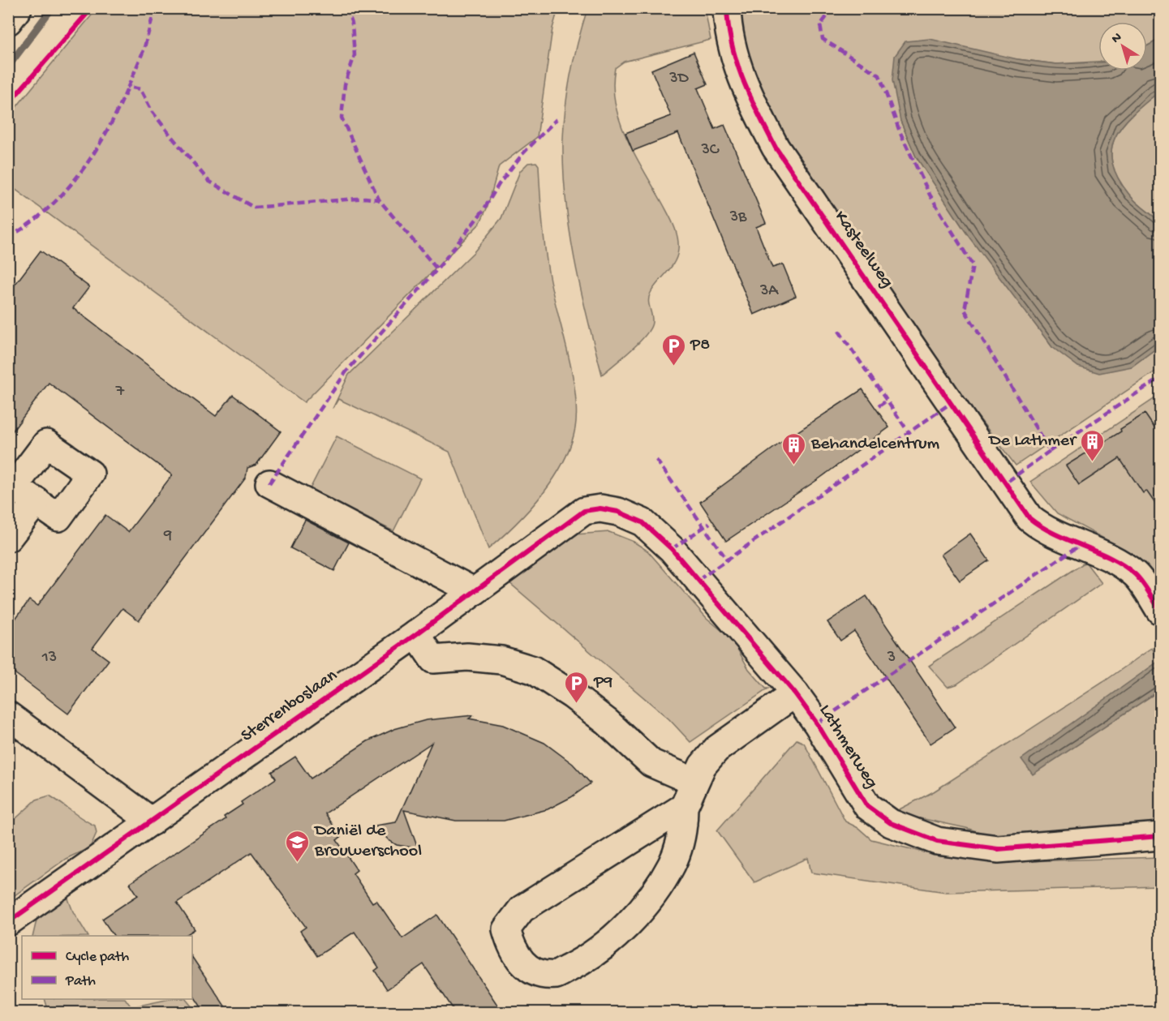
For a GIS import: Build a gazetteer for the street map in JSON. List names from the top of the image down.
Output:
{
  "streets": {
    "street": ["Kasteelweg", "Sterrenboslaan", "Lathmerweg"]
  },
  "crossings": [
    ["Sterrenboslaan", "Lathmerweg"]
  ],
  "places": {
    "parking": ["P8", "P9"],
    "building": ["De Lathmer", "Behandelcentrum"],
    "school or university": ["Daniël de Brouwerschool"]
  },
  "house_numbers": [
    "3D",
    "3C",
    "3B",
    "3A",
    "7",
    "9",
    "13",
    "3"
  ],
  "legend": ["Cycle path", "Path"],
  "north": "top left"
}
